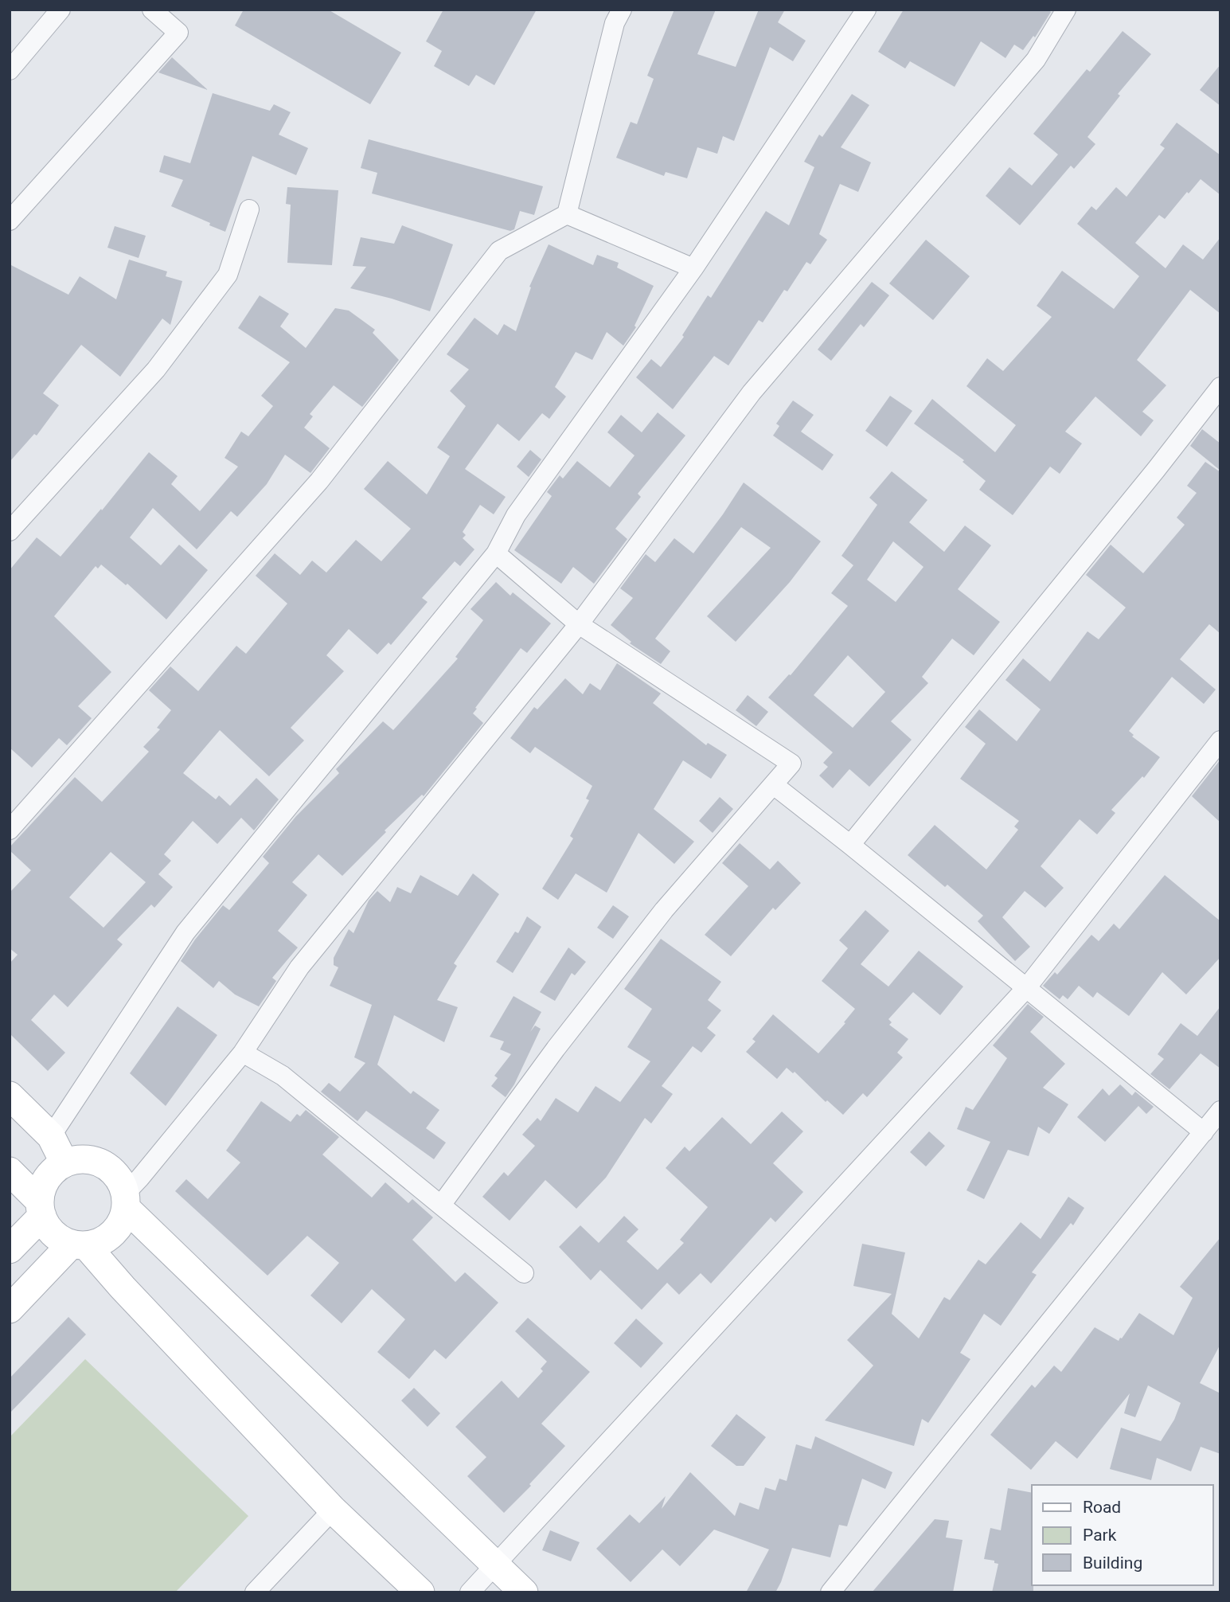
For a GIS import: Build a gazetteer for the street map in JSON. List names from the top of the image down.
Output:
{
  "legend": ["Road", "Park", "Building"]
}
